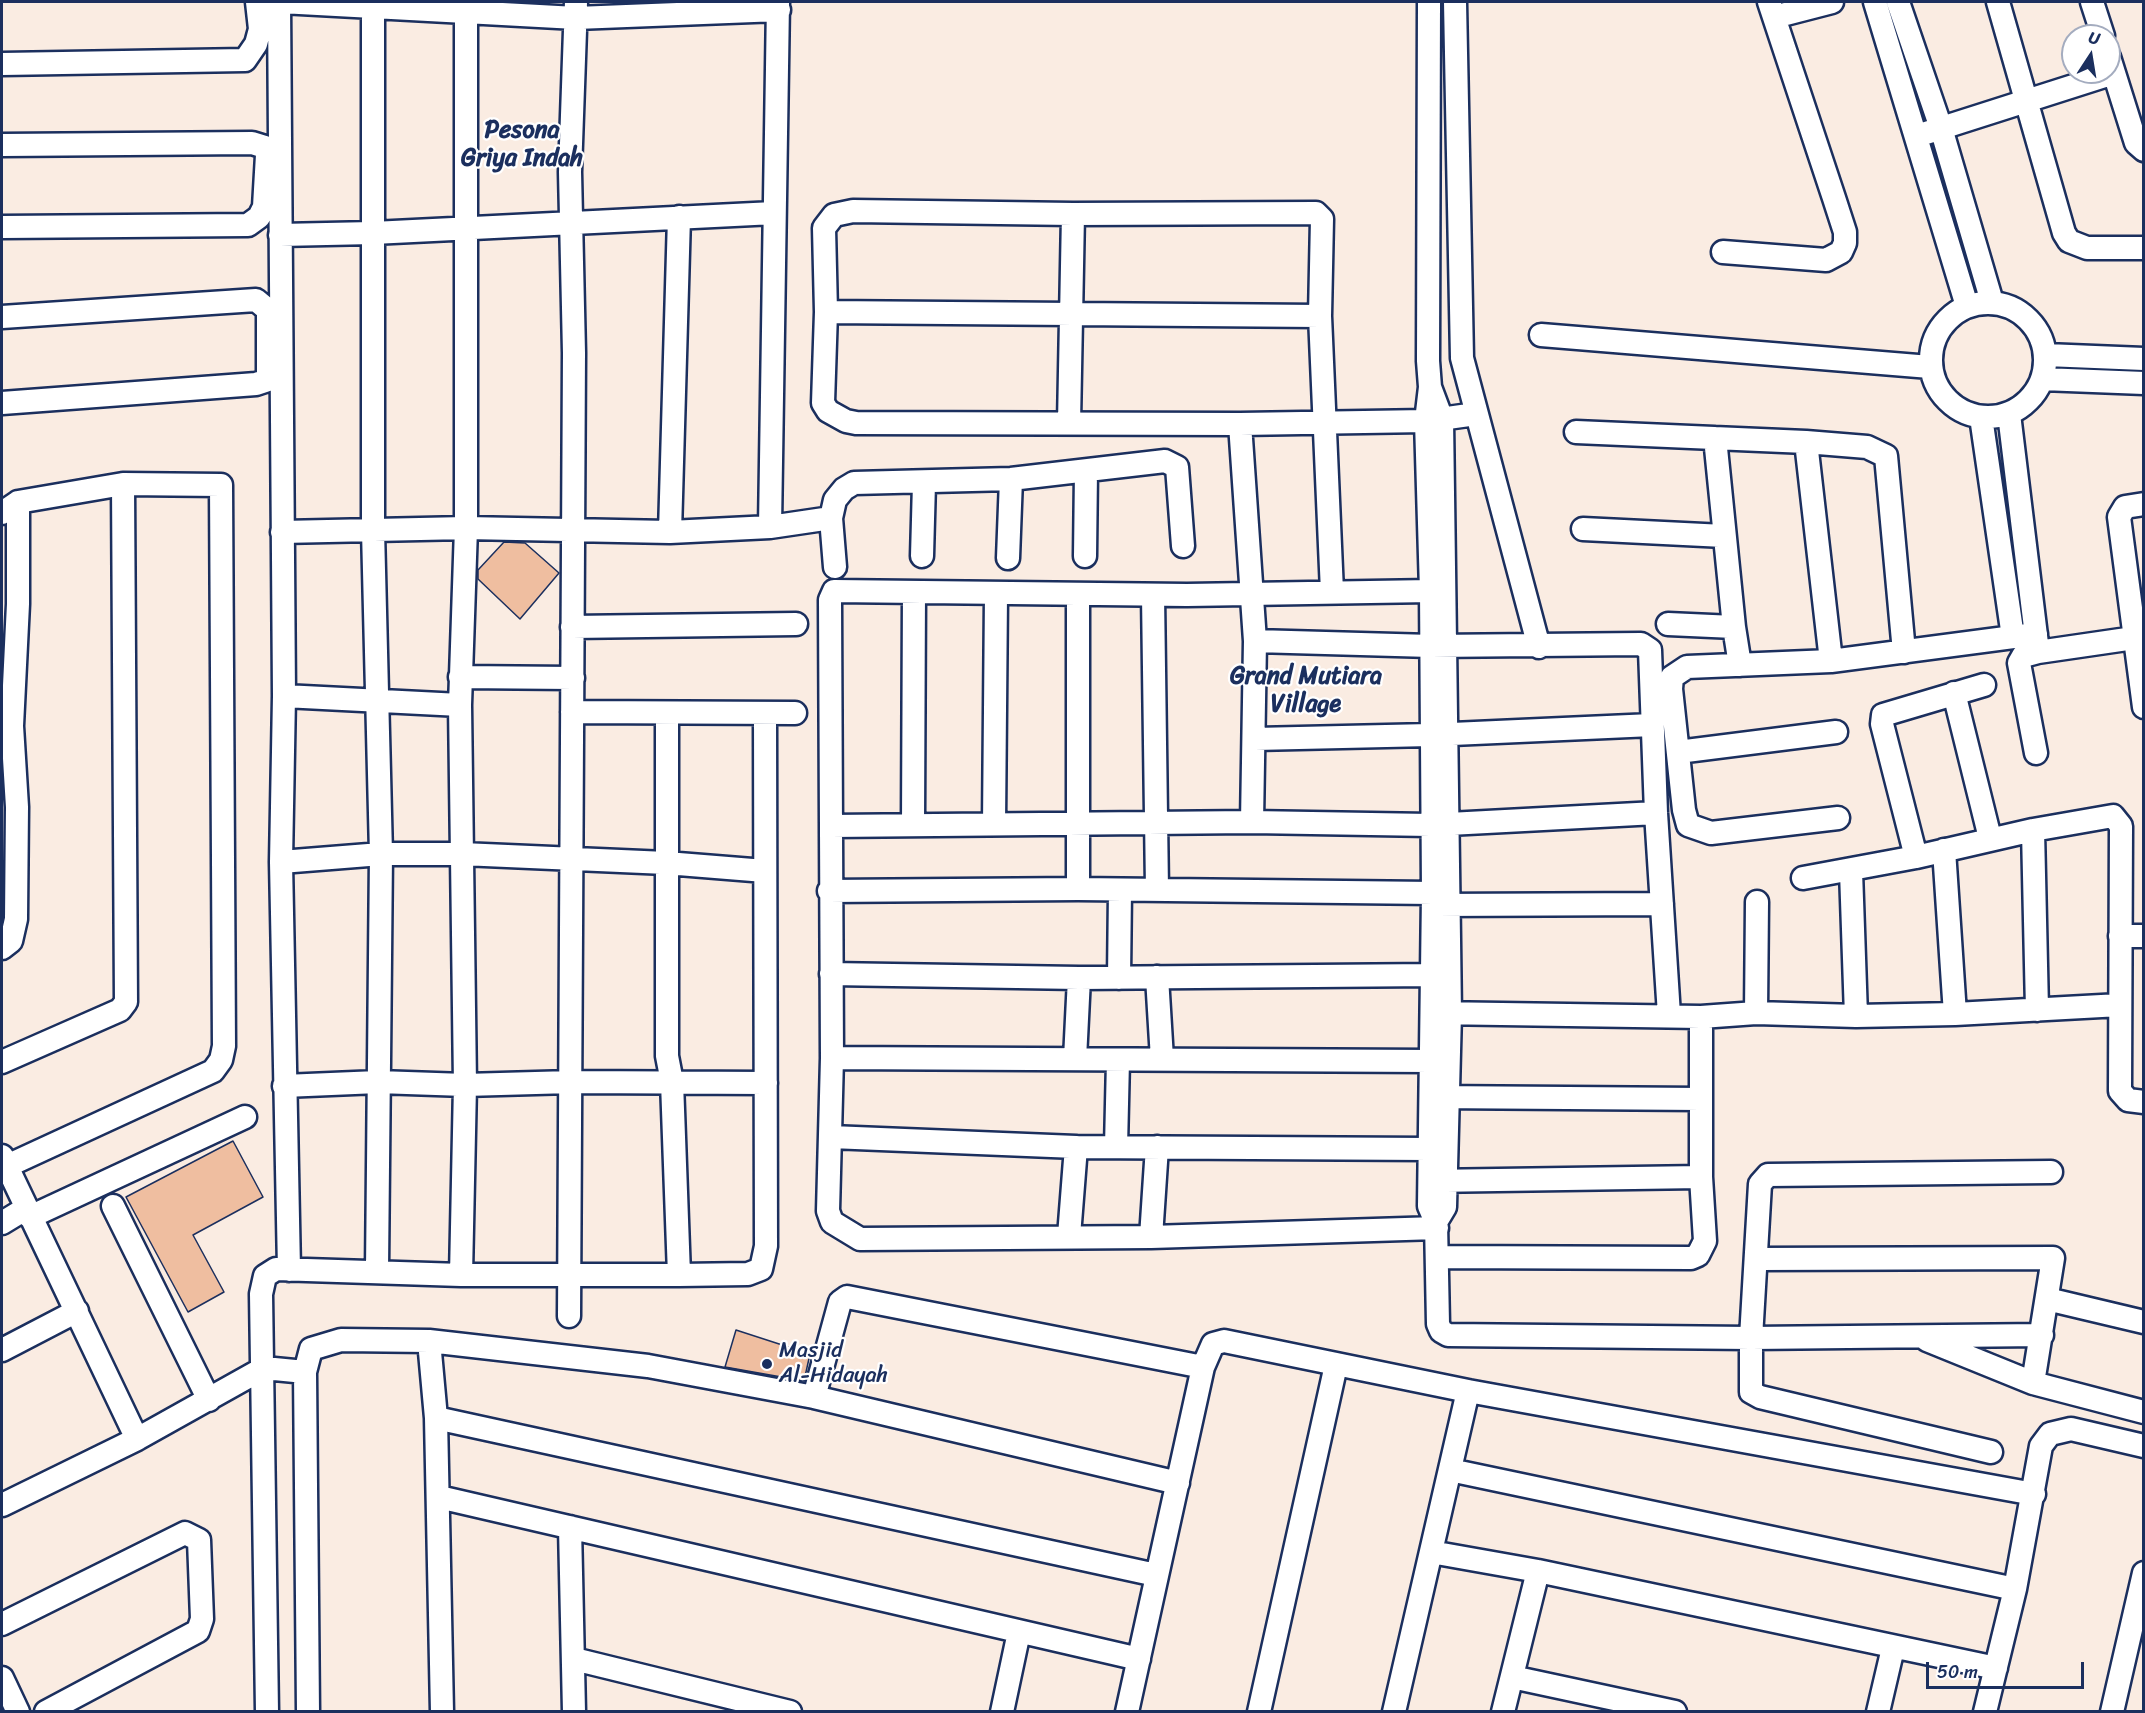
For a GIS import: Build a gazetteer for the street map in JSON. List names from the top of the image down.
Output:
{
  "districts": ["Pesona Griya Indah", "Grand Mutiara Village"],
  "places": ["Masjid Al-Hidayah"],
  "scale_bar": "50 m",
  "north": "top"
}
